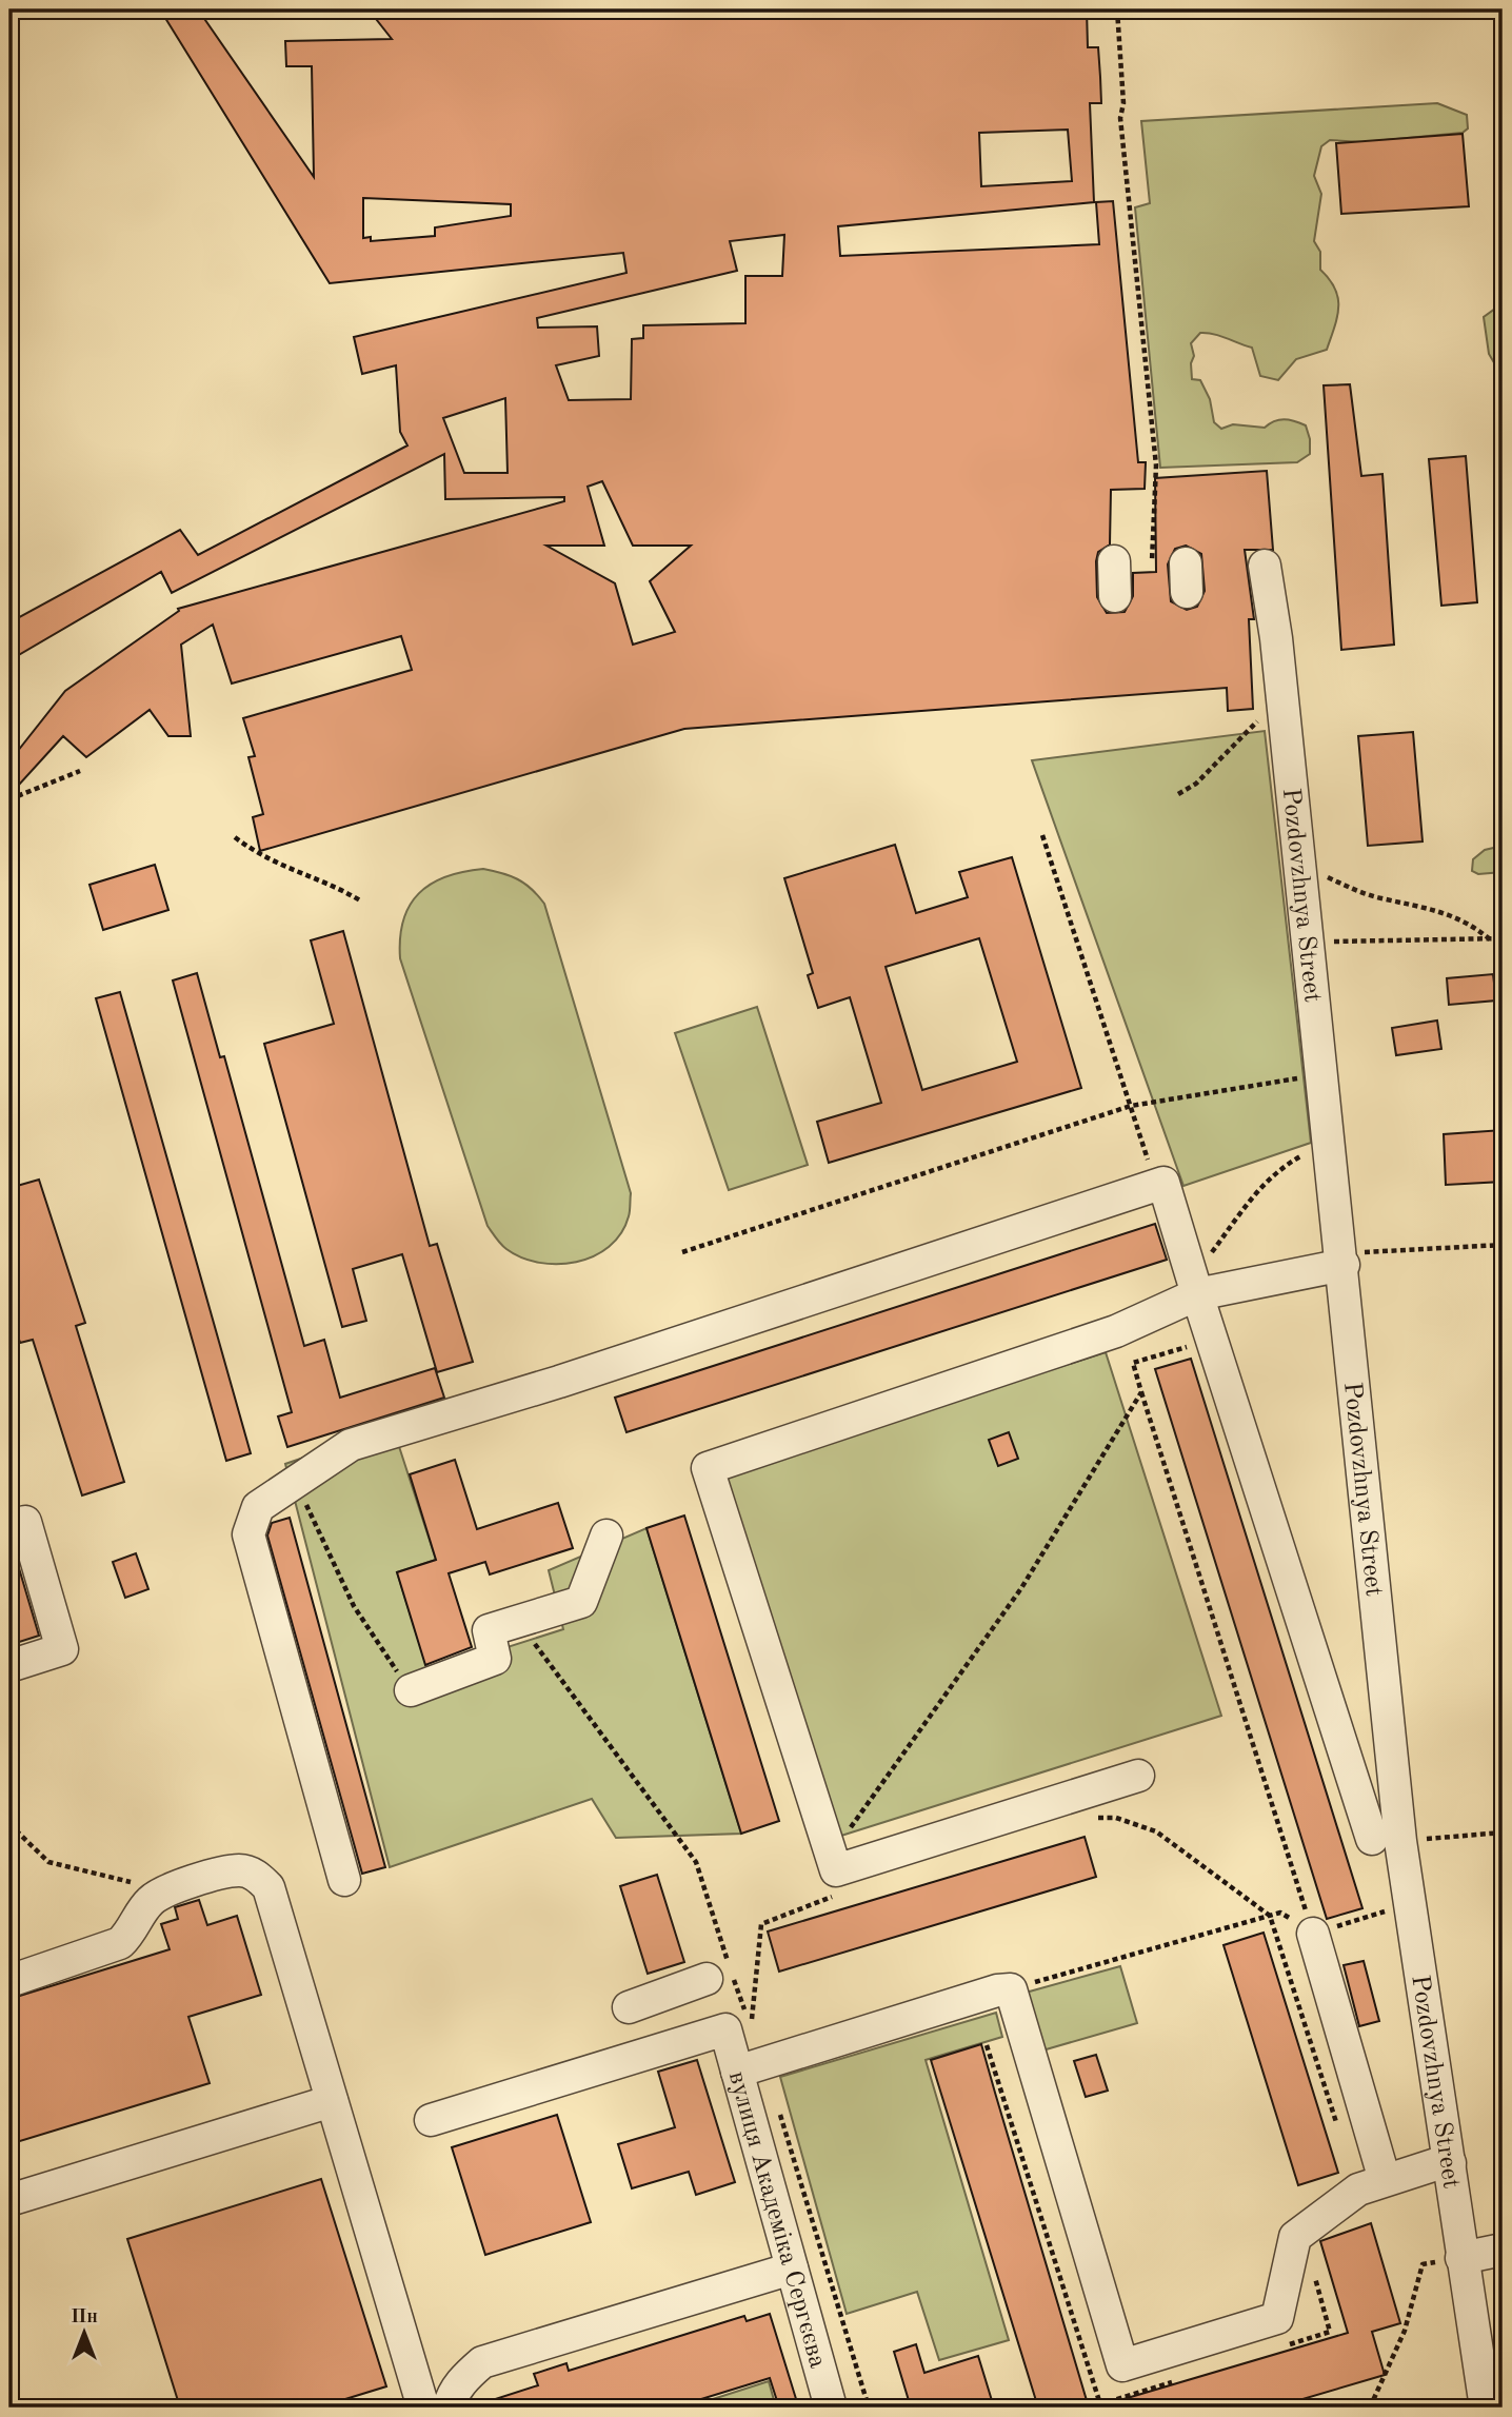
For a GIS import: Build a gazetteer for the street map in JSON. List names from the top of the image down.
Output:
{
  "streets": {
    "street": ["Pozdovzhnya Street", "вулиця Академіка Сергєєва"]
  },
  "north": "top"
}
